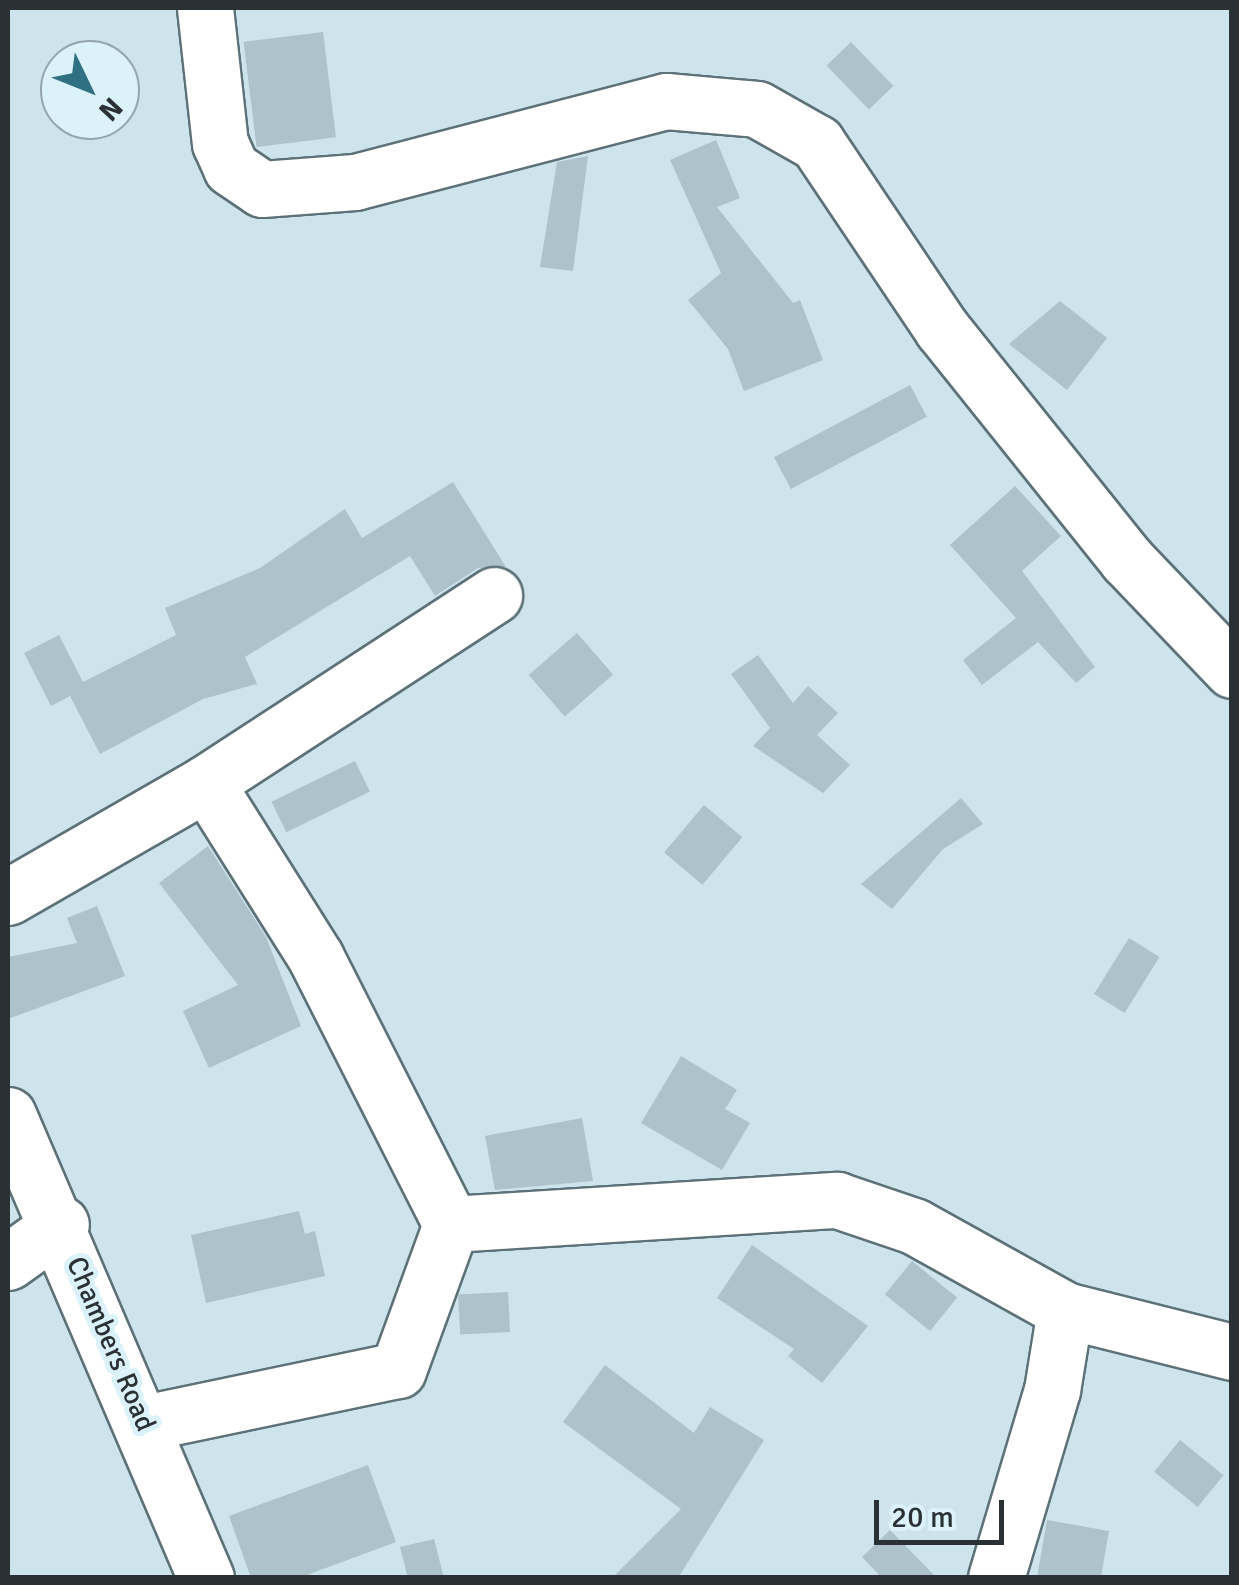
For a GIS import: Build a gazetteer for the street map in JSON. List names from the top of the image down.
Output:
{
  "streets": {
    "street": ["Chambers Road"]
  },
  "scale_bar": "20 m",
  "north": "bottom right"
}
